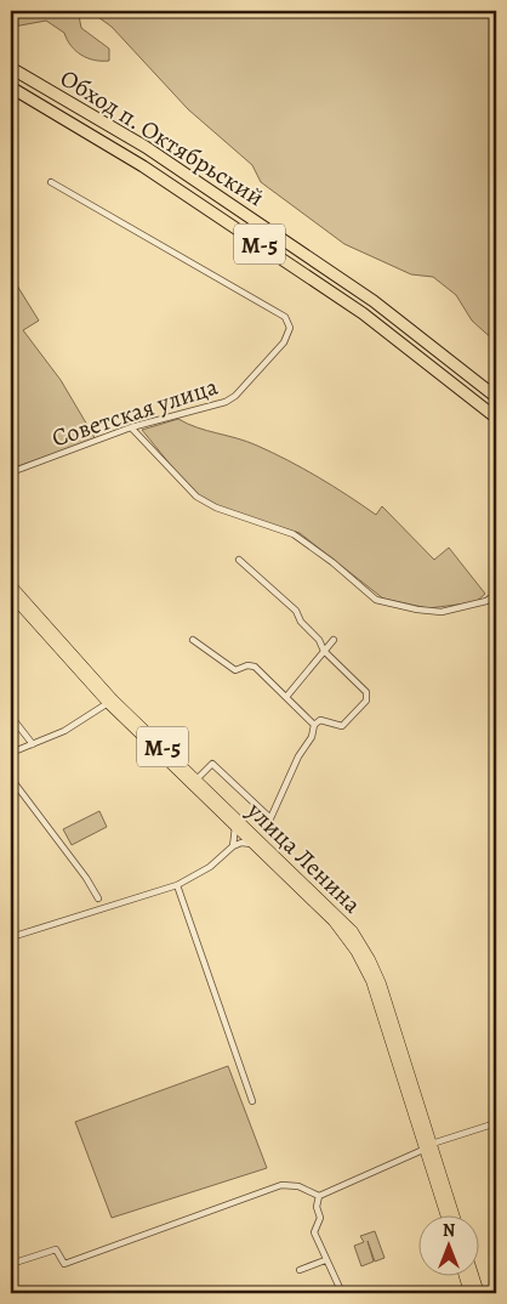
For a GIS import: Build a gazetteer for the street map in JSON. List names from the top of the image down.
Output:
{
  "streets": {
    "highway": ["Обход п. Октябрьский", "М-5"],
    "main road": ["улица Ленина"],
    "street": ["Советская улица"]
  },
  "north": "top"
}
